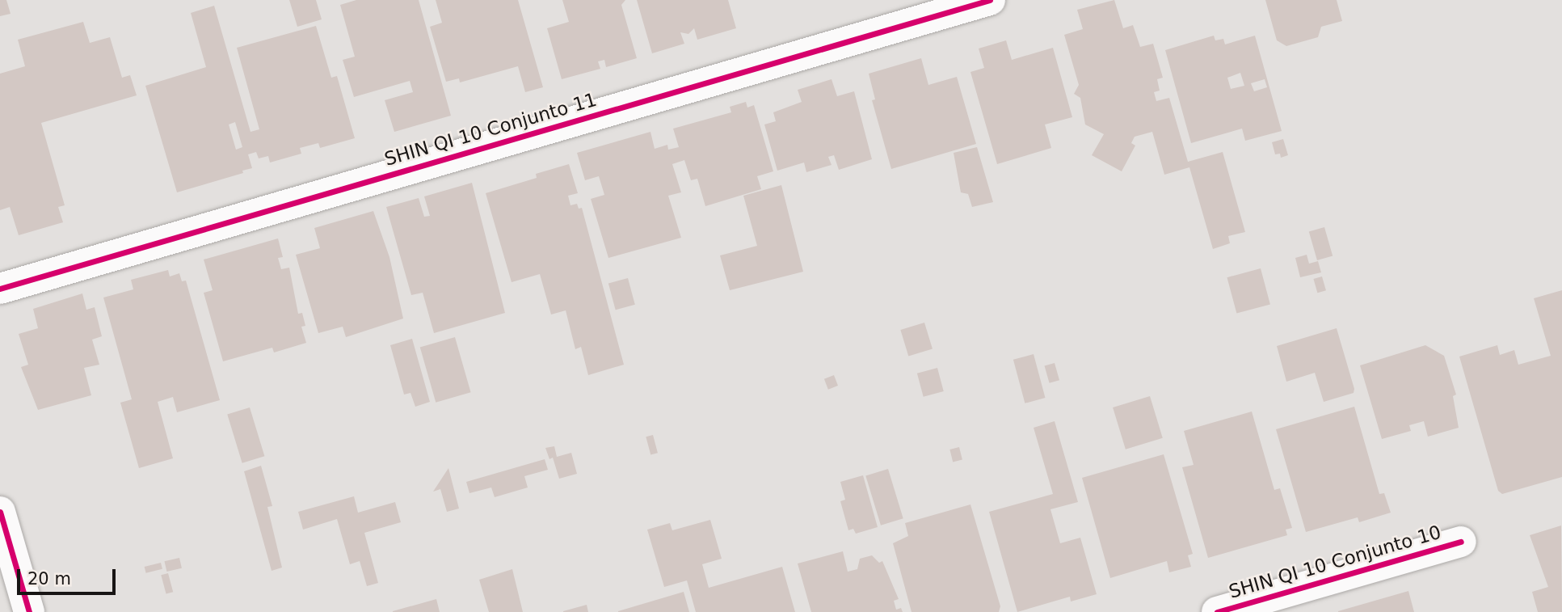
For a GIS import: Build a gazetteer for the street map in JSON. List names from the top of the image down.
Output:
{
  "streets": {
    "street": ["SHIN QI 10 Conjunto 11", "SHIN QI 10 Conjunto 10"]
  },
  "scale_bar": "20 m"
}
